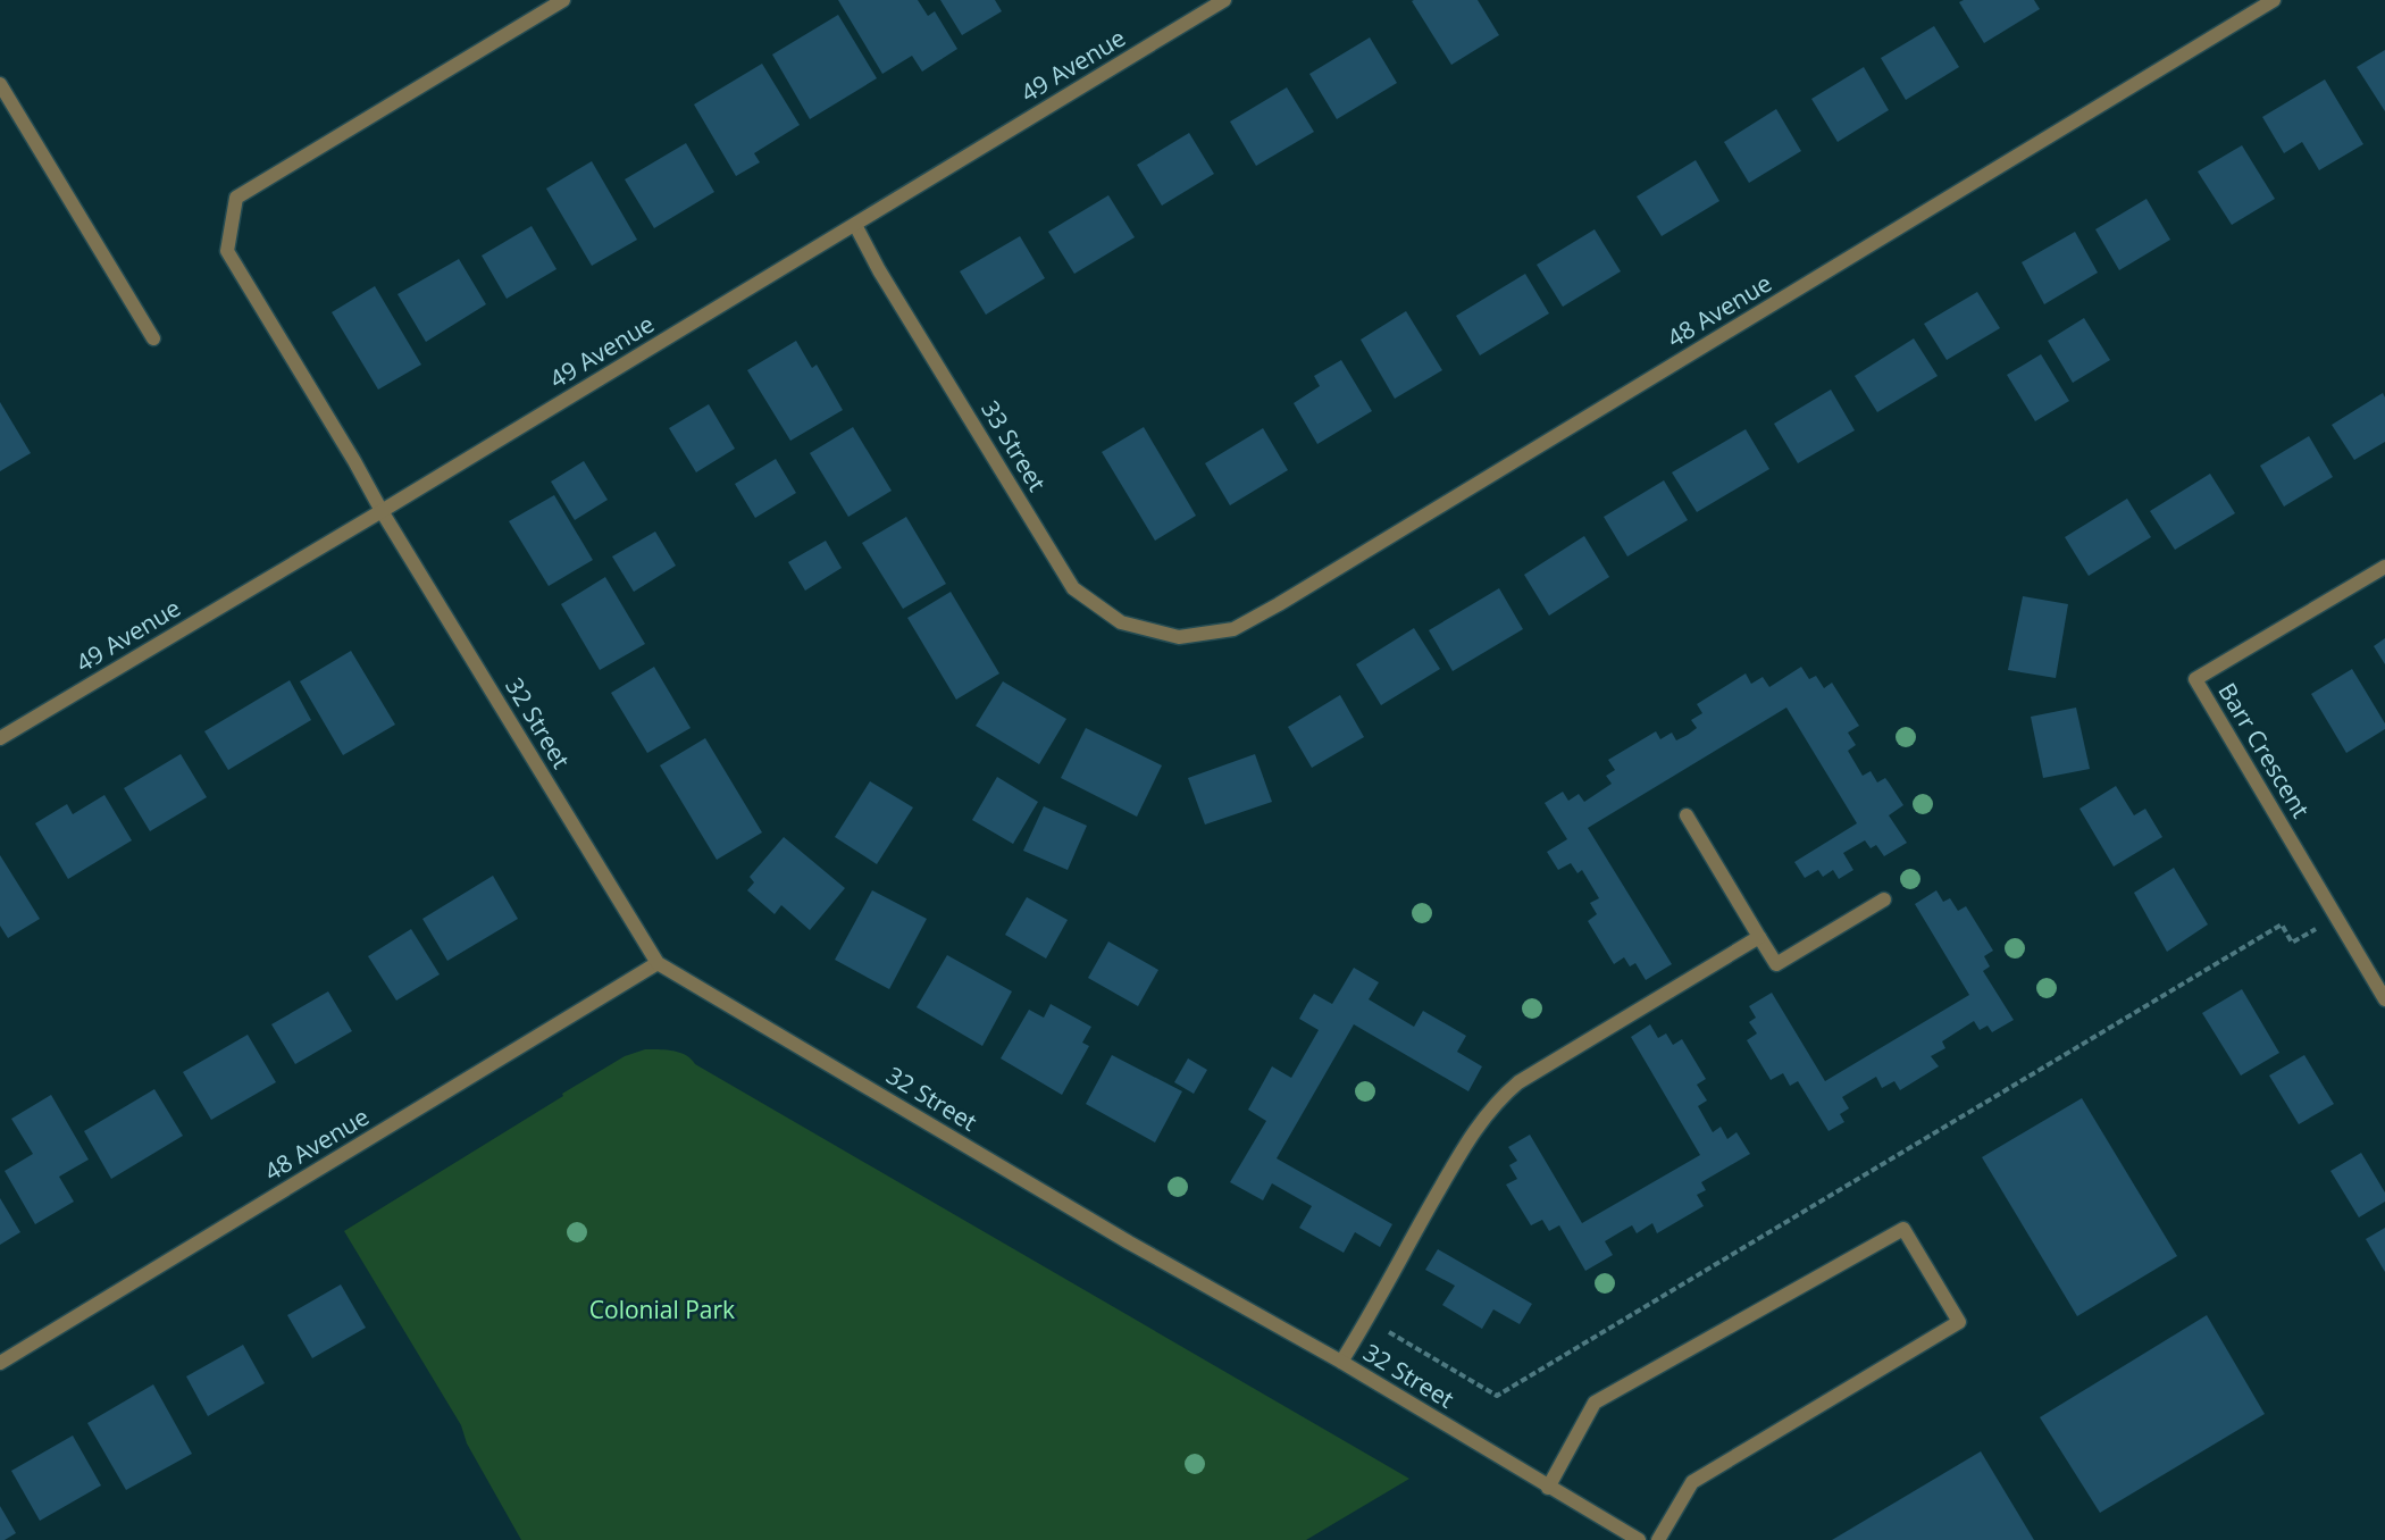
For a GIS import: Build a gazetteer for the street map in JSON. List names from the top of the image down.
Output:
{
  "streets": {
    "street": [
      "49 Avenue",
      "48 Avenue",
      "33 Street",
      "32 Street",
      "Barr Crescent"
    ]
  },
  "crossings": [
    ["49 Avenue", "33 Street"],
    ["49 Avenue", "32 Street"],
    ["48 Avenue", "33 Street"],
    ["48 Avenue", "32 Street"]
  ],
  "parks": ["Colonial Park"]
}
